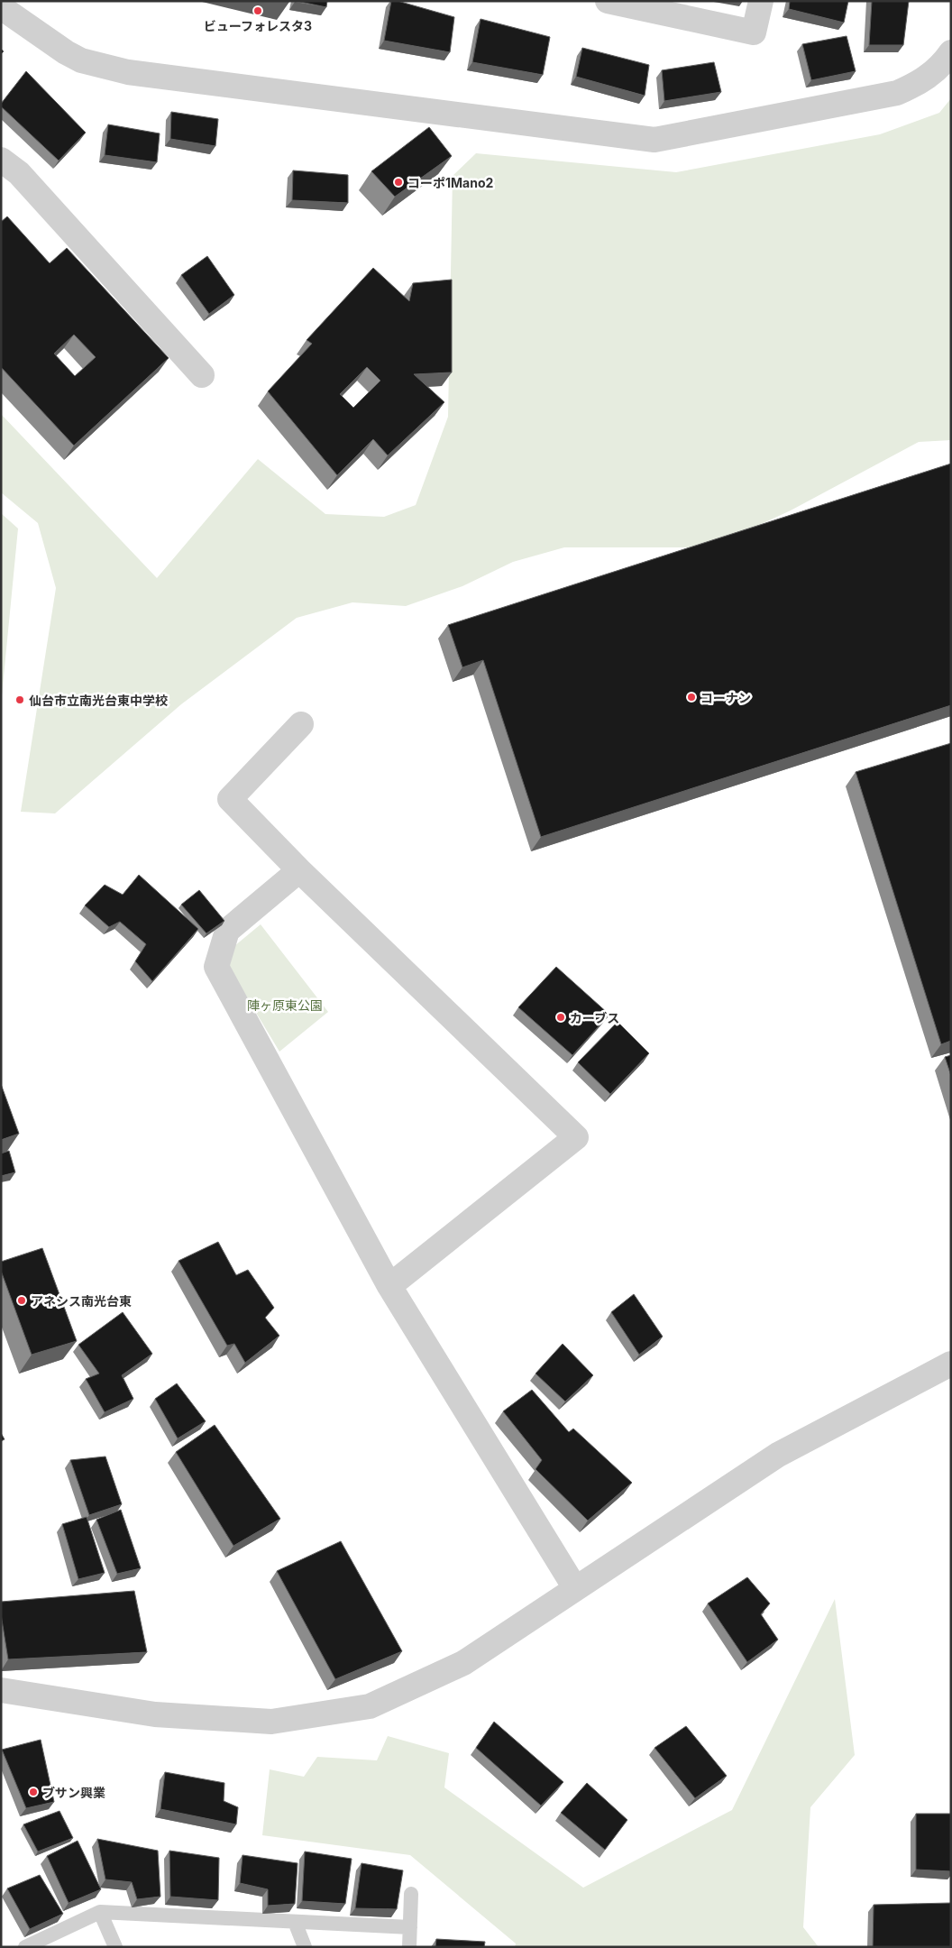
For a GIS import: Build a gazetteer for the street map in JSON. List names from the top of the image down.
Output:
{
  "parks": ["陣ヶ原東公園"],
  "places": [
    "ビューフォレスタ3",
    "コーポ1Mano2",
    "コーナン",
    "仙台市立南光台東中学校",
    "カーブス",
    "アネシス南光台東",
    "ブサン興業"
  ]
}
